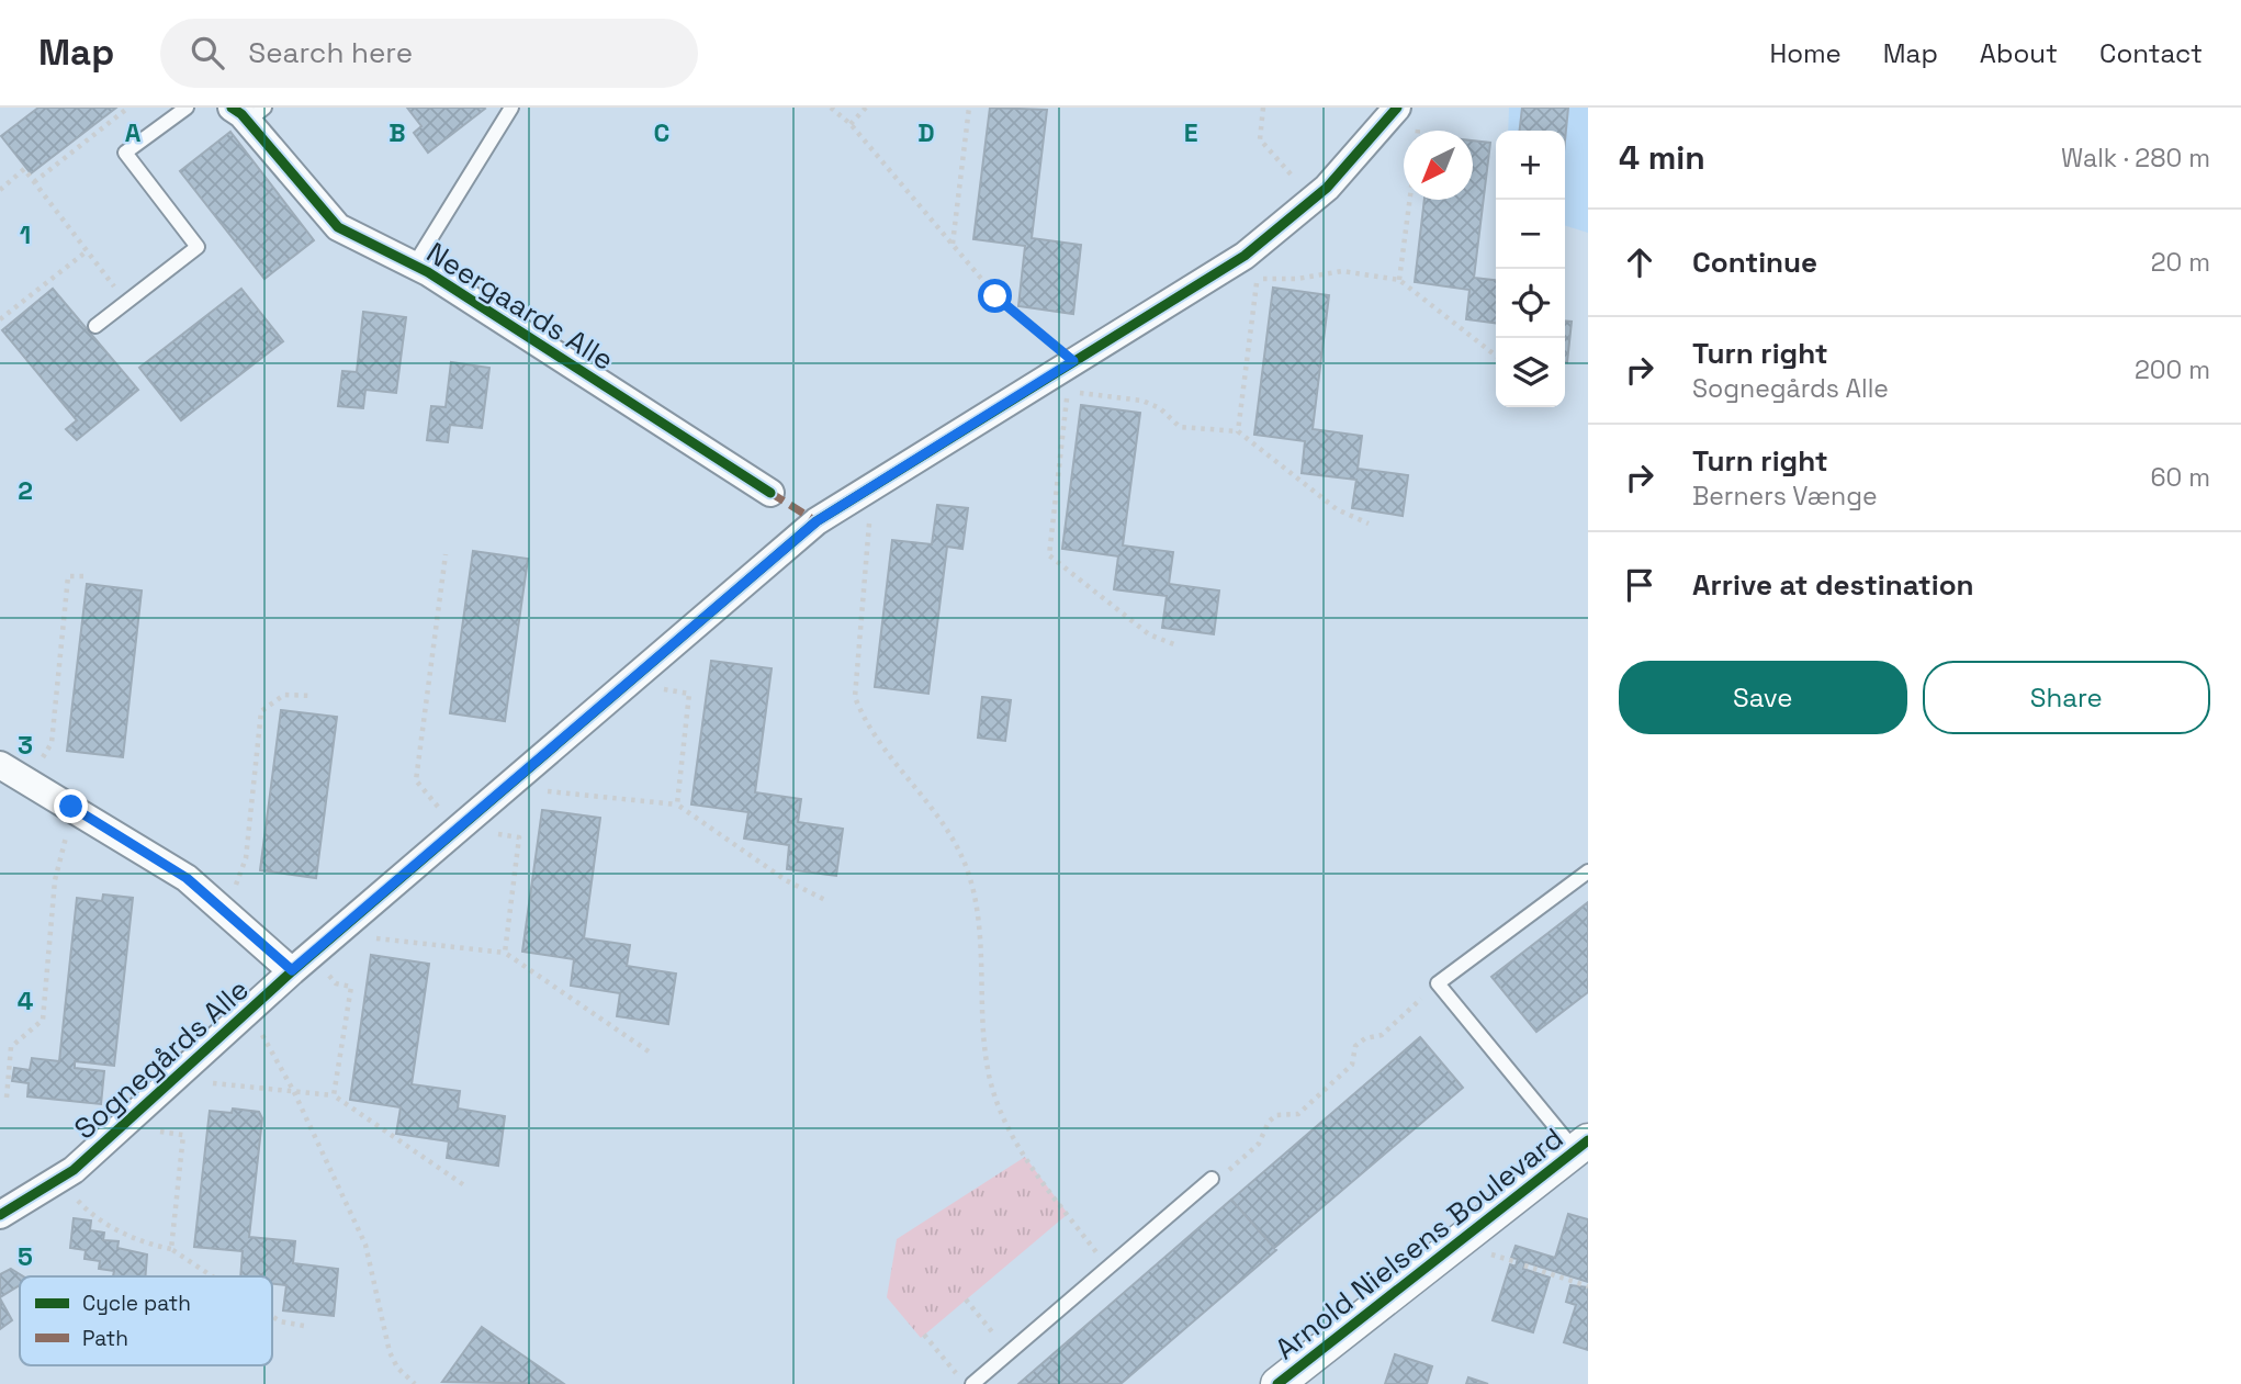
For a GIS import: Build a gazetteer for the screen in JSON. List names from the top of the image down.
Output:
{
  "streets": {
    "street": ["Neergaards Alle", "Sognegårds Alle", "Arnold Nielsens Boulevard"]
  },
  "legend": ["Cycle path", "Path"],
  "north": "bottom left",
  "page": {
    "header": "Map",
    "search": "Search here",
    "nav": [
      "Home",
      "Map",
      "About",
      "Contact"
    ],
    "heading": ["4 min", "Walk · 280 m"],
    "map_buttons": ["+", "−"],
    "list": [
      ["Continue", "20 m"],
      ["Turn right", "Sognegårds Alle", "200 m"],
      ["Turn right", "Berners Vænge", "60 m"],
      "Arrive at destination"
    ],
    "buttons": ["Save", "Share"]
  },
  "grid": {
    "columns": [
      "A",
      "B",
      "C",
      "D",
      "E"
    ],
    "rows": [
      "1",
      "2",
      "3",
      "4",
      "5"
    ]
  }
}
